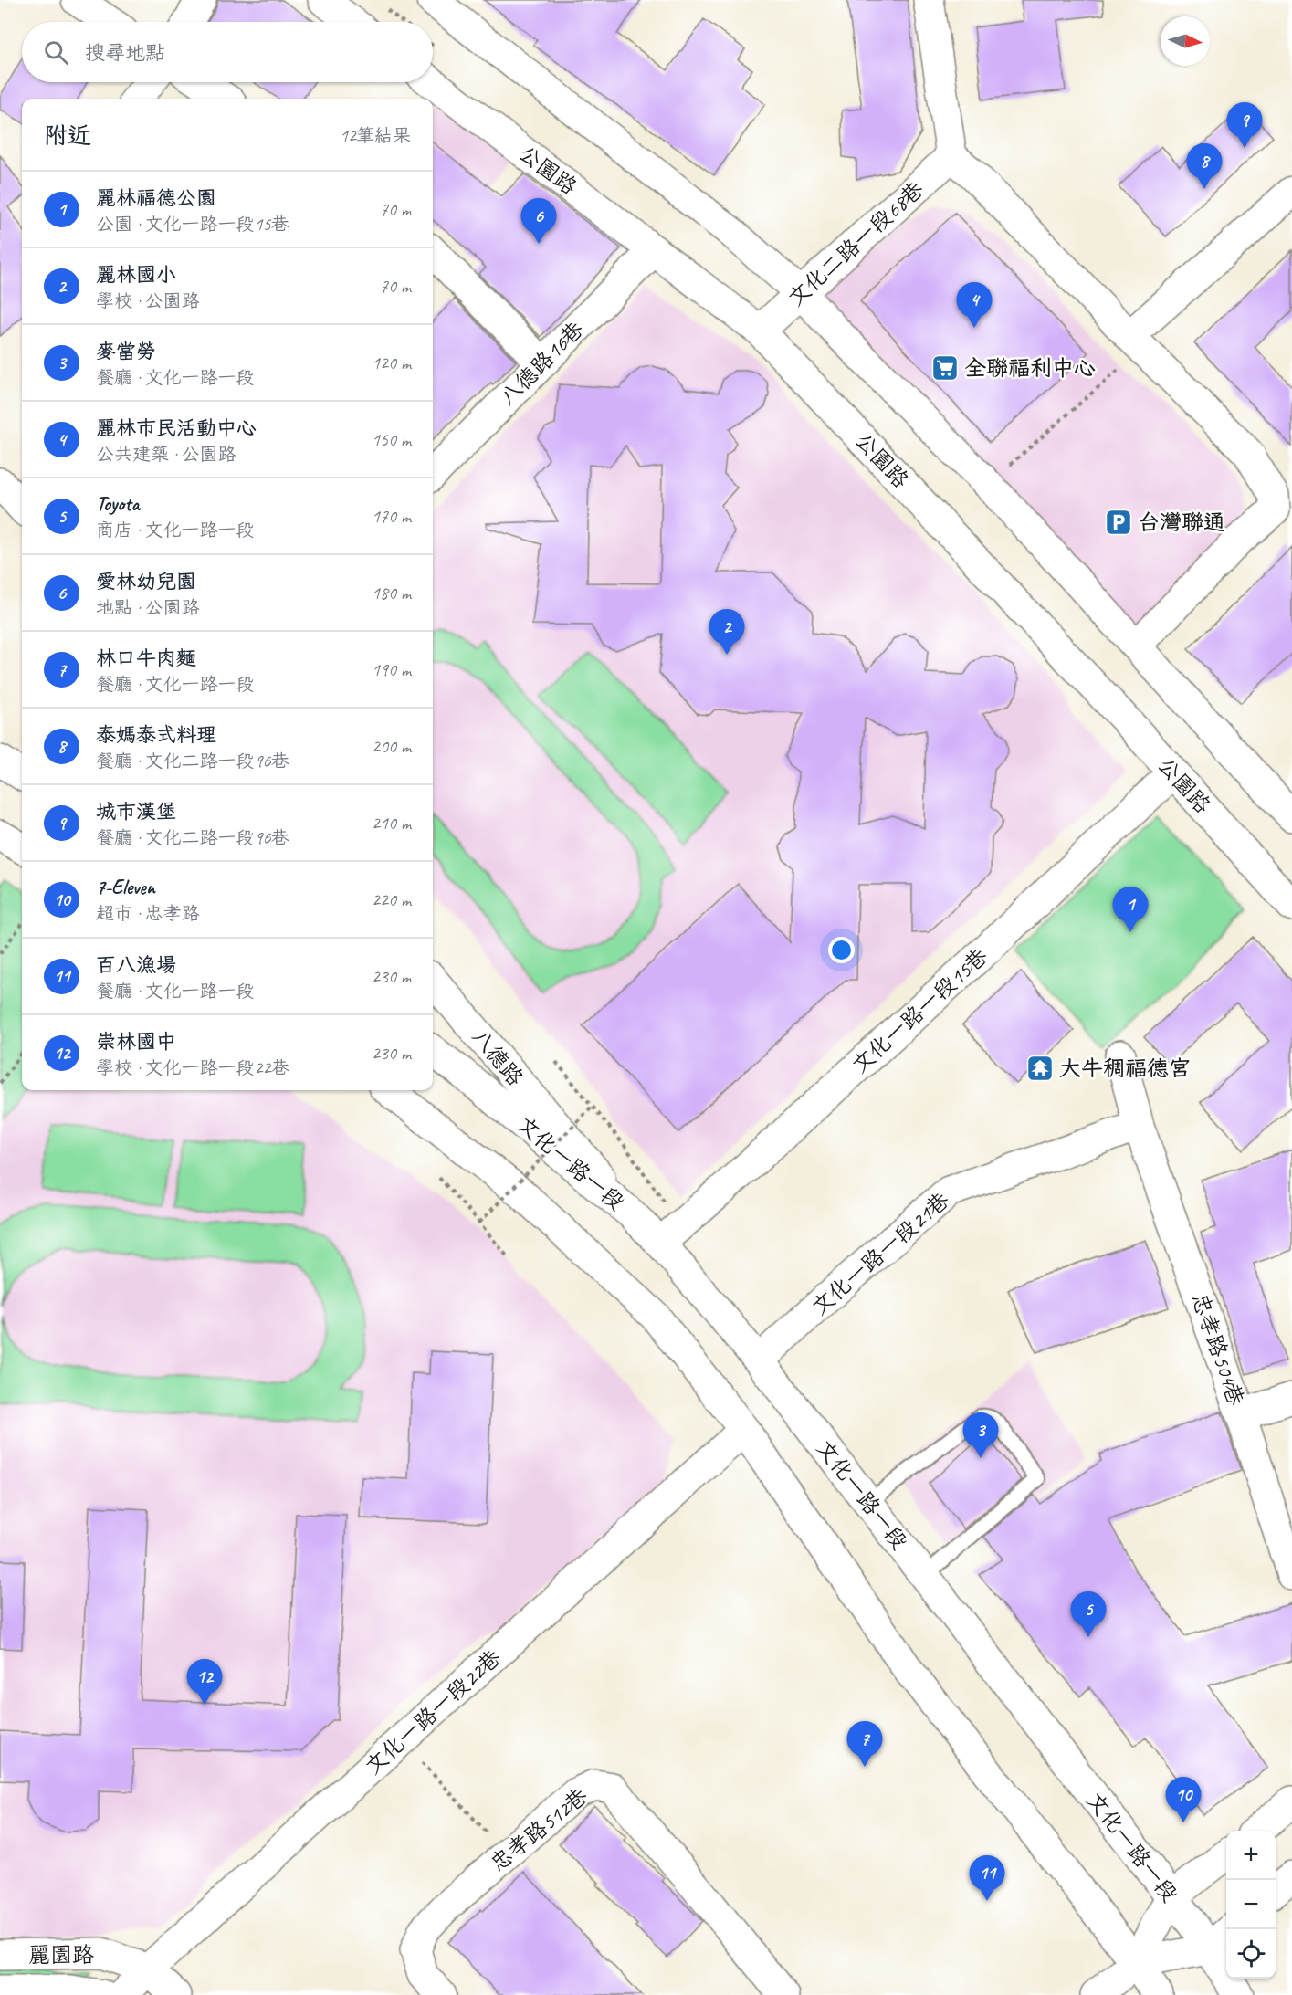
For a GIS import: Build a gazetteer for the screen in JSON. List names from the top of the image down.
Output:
{
  "streets": {
    "street": [
      "公園路",
      "文化二路一段68巷",
      "八德路16巷",
      "文化一路一段15巷",
      "八德路",
      "文化一路一段",
      "文化一路一段21巷",
      "忠孝路504巷",
      "文化一路一段22巷",
      "忠孝路512巷",
      "麗園路"
    ]
  },
  "crossings": [
    ["公園路", "文化二路一段68巷"],
    ["公園路", "八德路16巷"],
    ["公園路", "文化一路一段15巷"],
    ["文化一路一段15巷", "文化一路一段"],
    ["八德路", "文化一路一段"],
    ["文化一路一段", "文化一路一段21巷"],
    ["文化一路一段21巷", "忠孝路504巷"],
    ["文化一路一段22巷", "麗園路"]
  ],
  "places": {
    "supermarket": ["全聯福利中心"],
    "parking": ["台灣聯通"],
    "temple": ["大牛稠福德宮"]
  },
  "north": "right",
  "page": {
    "search": "搜尋地點",
    "heading": ["附近", "12筆結果"],
    "pins": [
      "9",
      "8",
      "6",
      "4",
      "2",
      "1",
      "3",
      "5",
      "12",
      "7",
      "10",
      "11"
    ],
    "list": [
      {
        "mark": "1",
        "name": "麗林福德公園",
        "note": "公園 · 文化一路一段15巷",
        "value": "70 m"
      },
      {
        "mark": "2",
        "name": "麗林國小",
        "note": "學校 · 公園路",
        "value": "70 m"
      },
      {
        "mark": "3",
        "name": "麥當勞",
        "note": "餐廳 · 文化一路一段",
        "value": "120 m"
      },
      {
        "mark": "4",
        "name": "麗林市民活動中心",
        "note": "公共建築 · 公園路",
        "value": "150 m"
      },
      {
        "mark": "5",
        "name": "Toyota",
        "note": "商店 · 文化一路一段",
        "value": "170 m"
      },
      {
        "mark": "6",
        "name": "愛林幼兒園",
        "note": "地點 · 公園路",
        "value": "180 m"
      },
      {
        "mark": "7",
        "name": "林口牛肉麵",
        "note": "餐廳 · 文化一路一段",
        "value": "190 m"
      },
      {
        "mark": "8",
        "name": "泰媽泰式料理",
        "note": "餐廳 · 文化二路一段96巷",
        "value": "200 m"
      },
      {
        "mark": "9",
        "name": "城市漢堡",
        "note": "餐廳 · 文化二路一段96巷",
        "value": "210 m"
      },
      {
        "mark": "10",
        "name": "7-Eleven",
        "note": "超市 · 忠孝路",
        "value": "220 m"
      },
      {
        "mark": "11",
        "name": "百八漁場",
        "note": "餐廳 · 文化一路一段",
        "value": "230 m"
      },
      {
        "mark": "12",
        "name": "崇林國中",
        "note": "學校 · 文化一路一段22巷",
        "value": "230 m"
      }
    ],
    "map_buttons": ["+", "−"]
  }
}
